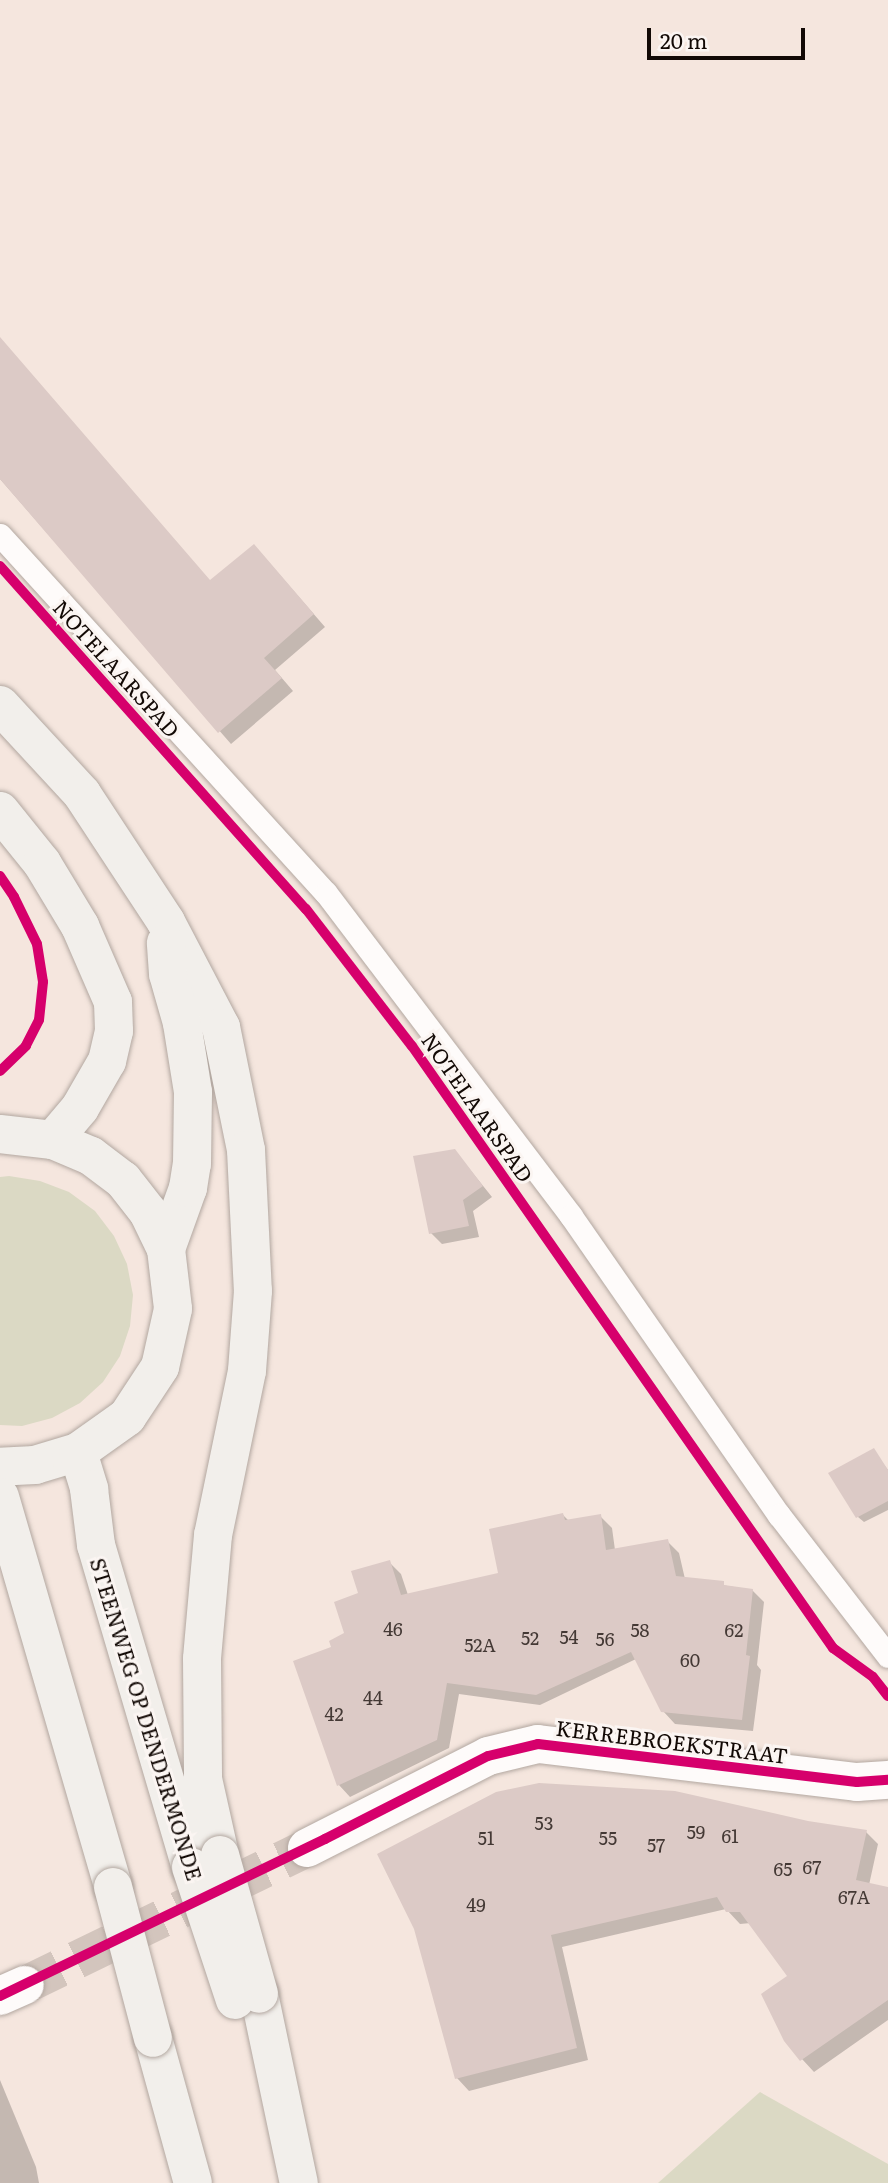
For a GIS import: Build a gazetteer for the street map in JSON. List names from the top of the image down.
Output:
{
  "streets": {
    "main road": ["STEENWEG OP DENDERMONDE"],
    "street": ["KERREBROEKSTRAAT"],
    "cycle path": ["NOTELAARSPAD"]
  },
  "house_numbers": [
    "46",
    "58",
    "62",
    "54",
    "52",
    "56",
    "52A",
    "60",
    "44",
    "42",
    "53",
    "59",
    "61",
    "51",
    "55",
    "57",
    "67",
    "65",
    "67A",
    "49"
  ],
  "scale_bar": "20 m"
}
